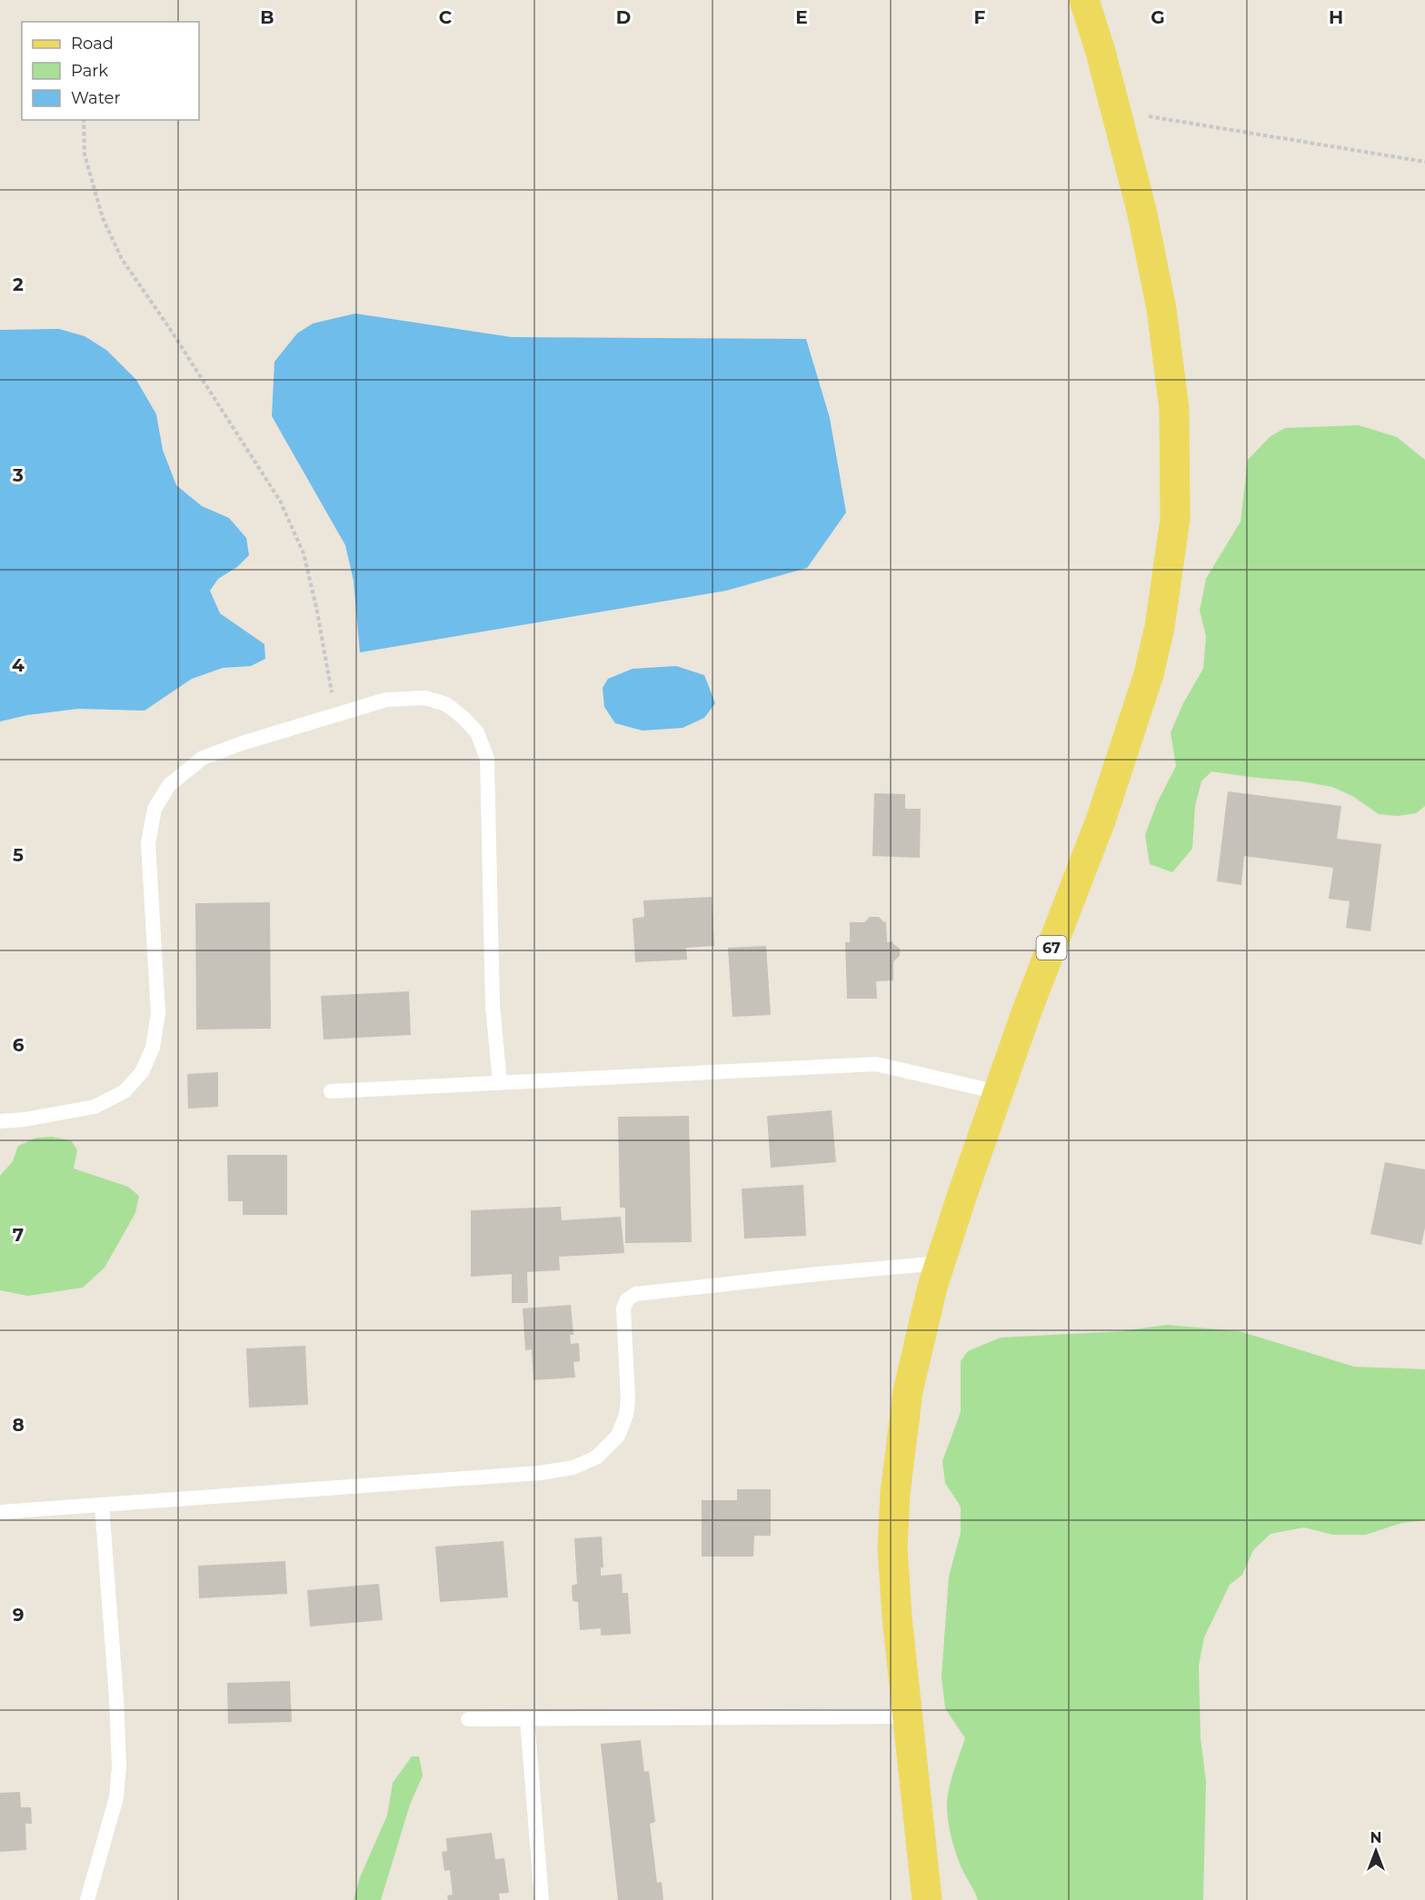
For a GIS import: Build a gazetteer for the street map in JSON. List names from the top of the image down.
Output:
{
  "streets": {
    "main road": ["67"]
  },
  "legend": ["Road", "Park", "Water"],
  "north": "top",
  "grid": {
    "columns": [
      "B",
      "C",
      "D",
      "E",
      "F",
      "G",
      "H"
    ],
    "rows": [
      "2",
      "3",
      "4",
      "5",
      "6",
      "7",
      "8",
      "9"
    ]
  }
}
